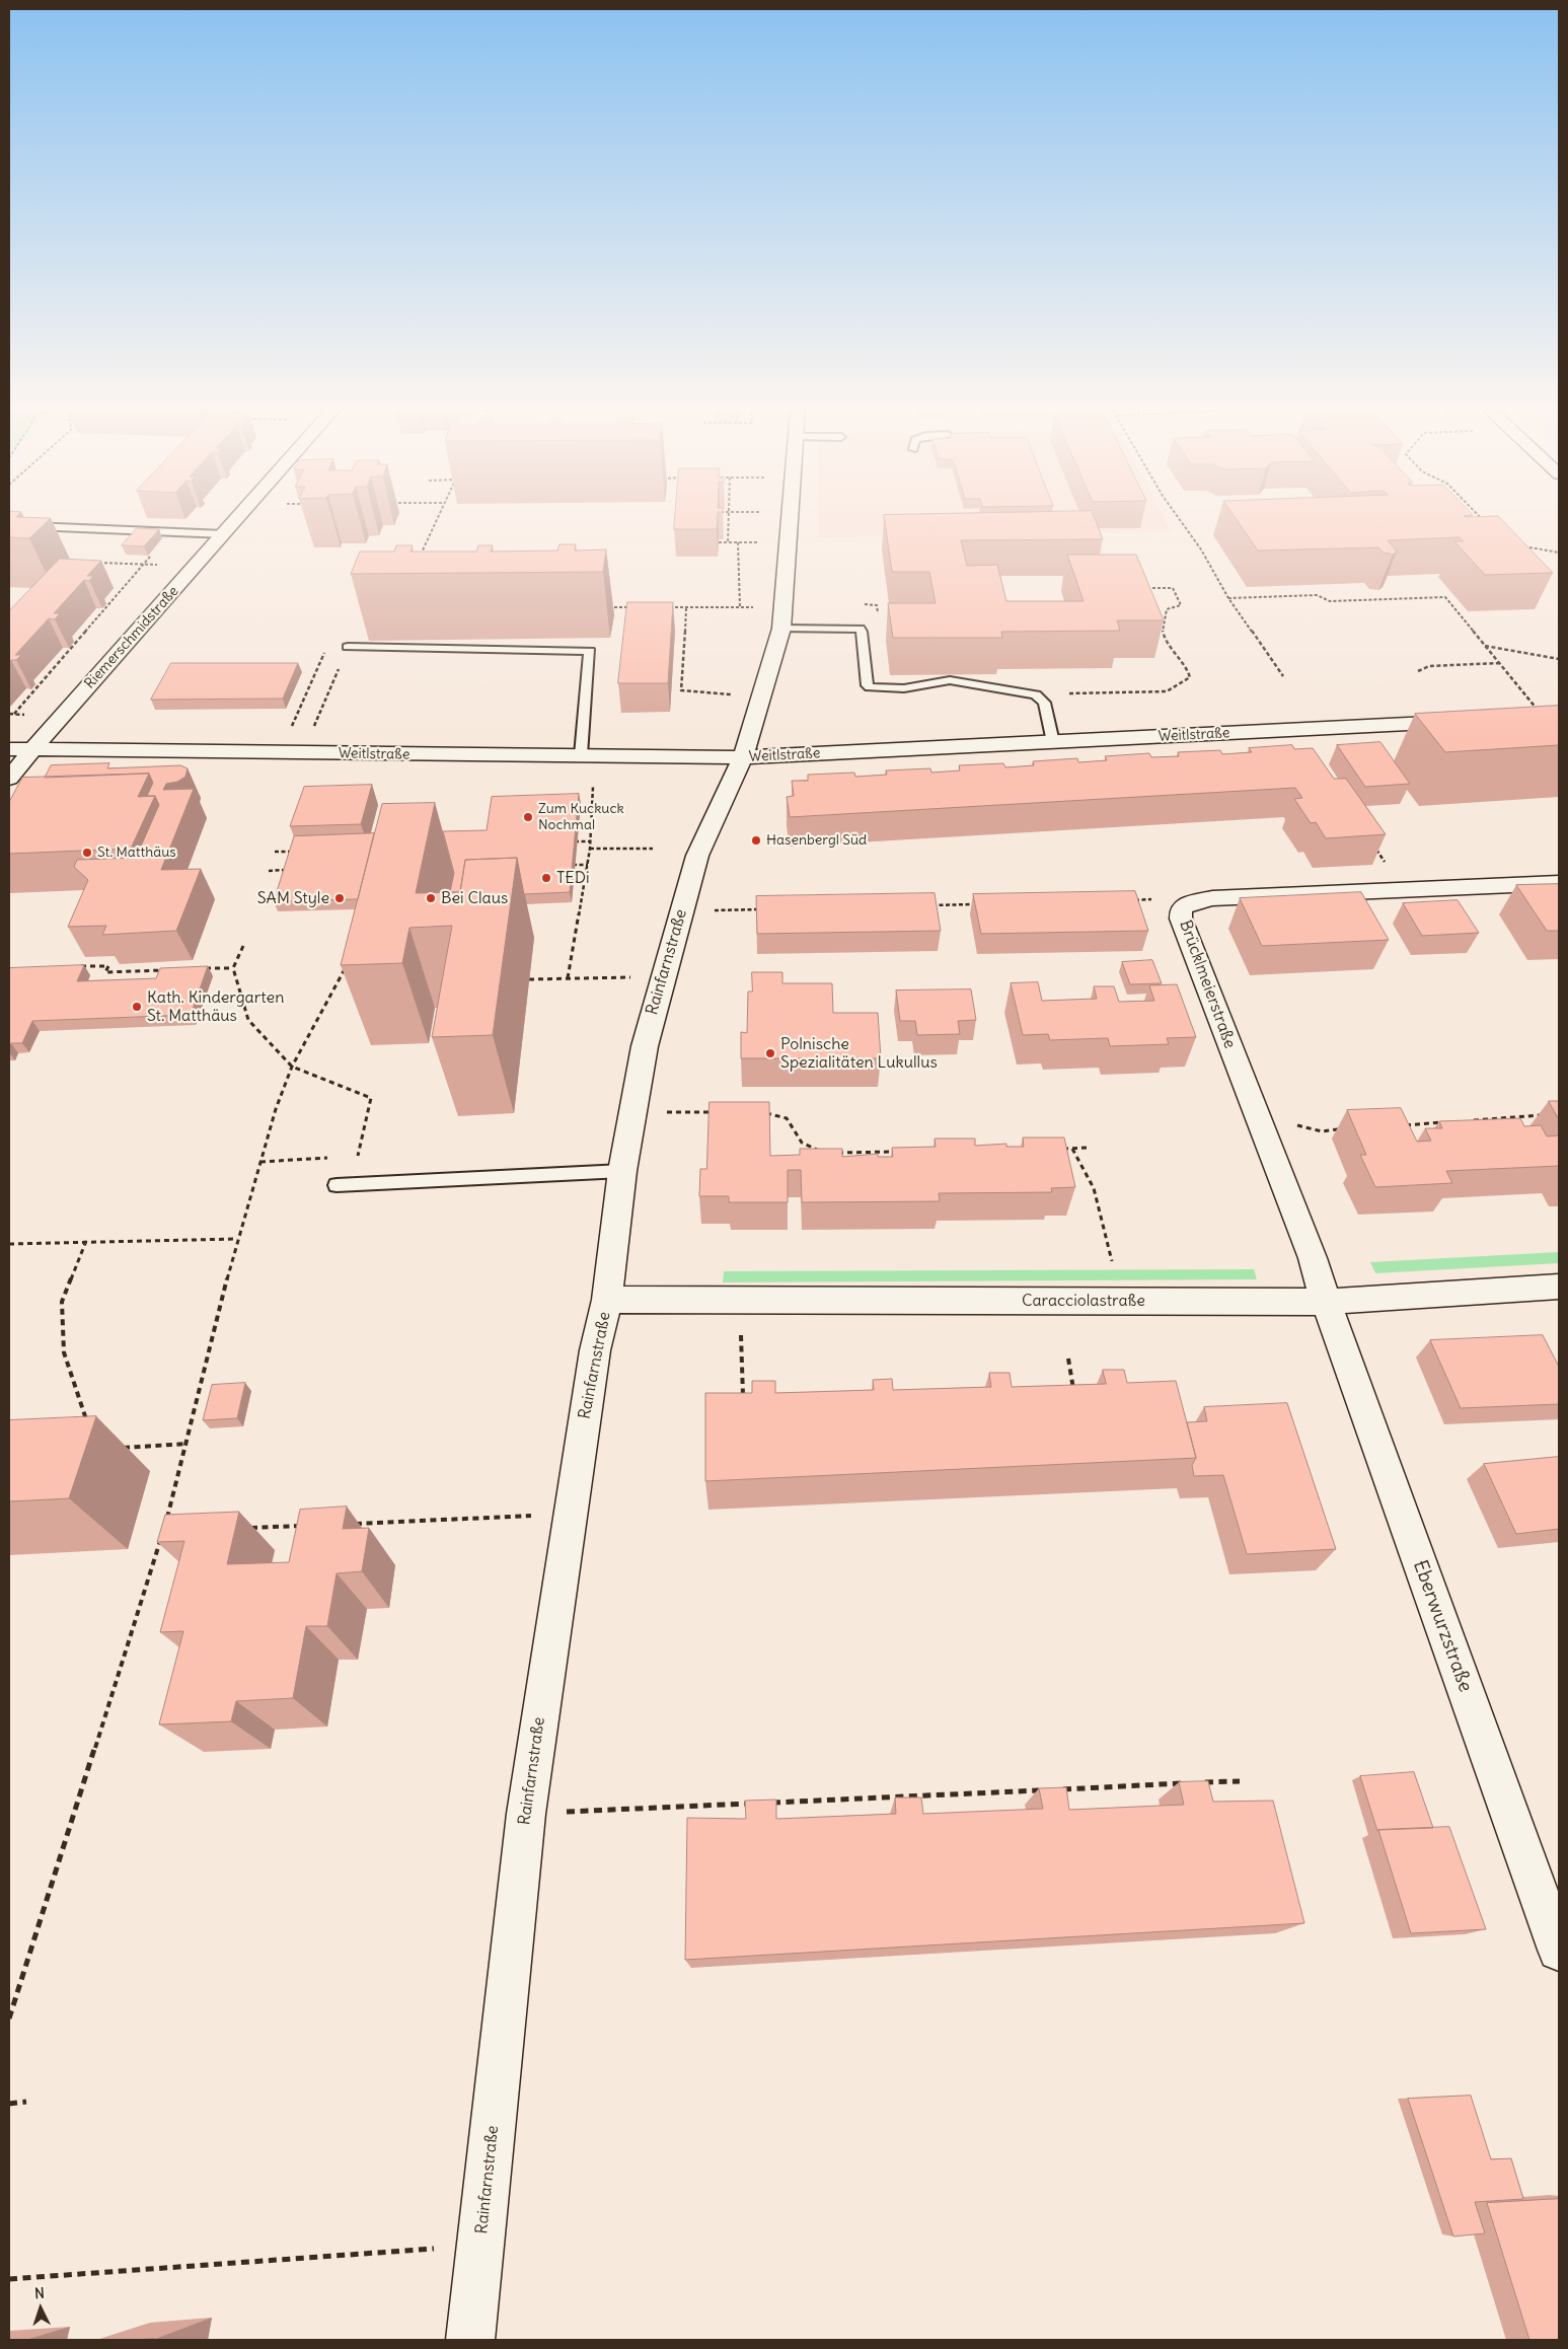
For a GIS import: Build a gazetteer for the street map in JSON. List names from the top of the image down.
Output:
{
  "streets": {
    "street": [
      "Riemerschmidstraße",
      "Weitlstraße",
      "Rainfarnstraße",
      "Brücklmeierstraße",
      "Caracciolastraße",
      "Eberwurzstraße"
    ]
  },
  "crossings": [
    ["Riemerschmidstraße", "Weitlstraße"],
    ["Weitlstraße", "Rainfarnstraße"],
    ["Rainfarnstraße", "Caracciolastraße"],
    ["Brücklmeierstraße", "Caracciolastraße"],
    ["Brücklmeierstraße", "Eberwurzstraße"],
    ["Caracciolastraße", "Eberwurzstraße"]
  ],
  "places": [
    "Zum Kuckuck Nochmal",
    "Hasenbergl Süd",
    "St. Matthäus",
    "TEDi",
    "SAM Style",
    "Bei Claus",
    "Kath. Kindergarten St. Matthäus",
    "Polnische Spezialitäten Lukullus"
  ],
  "north": "top"
}
